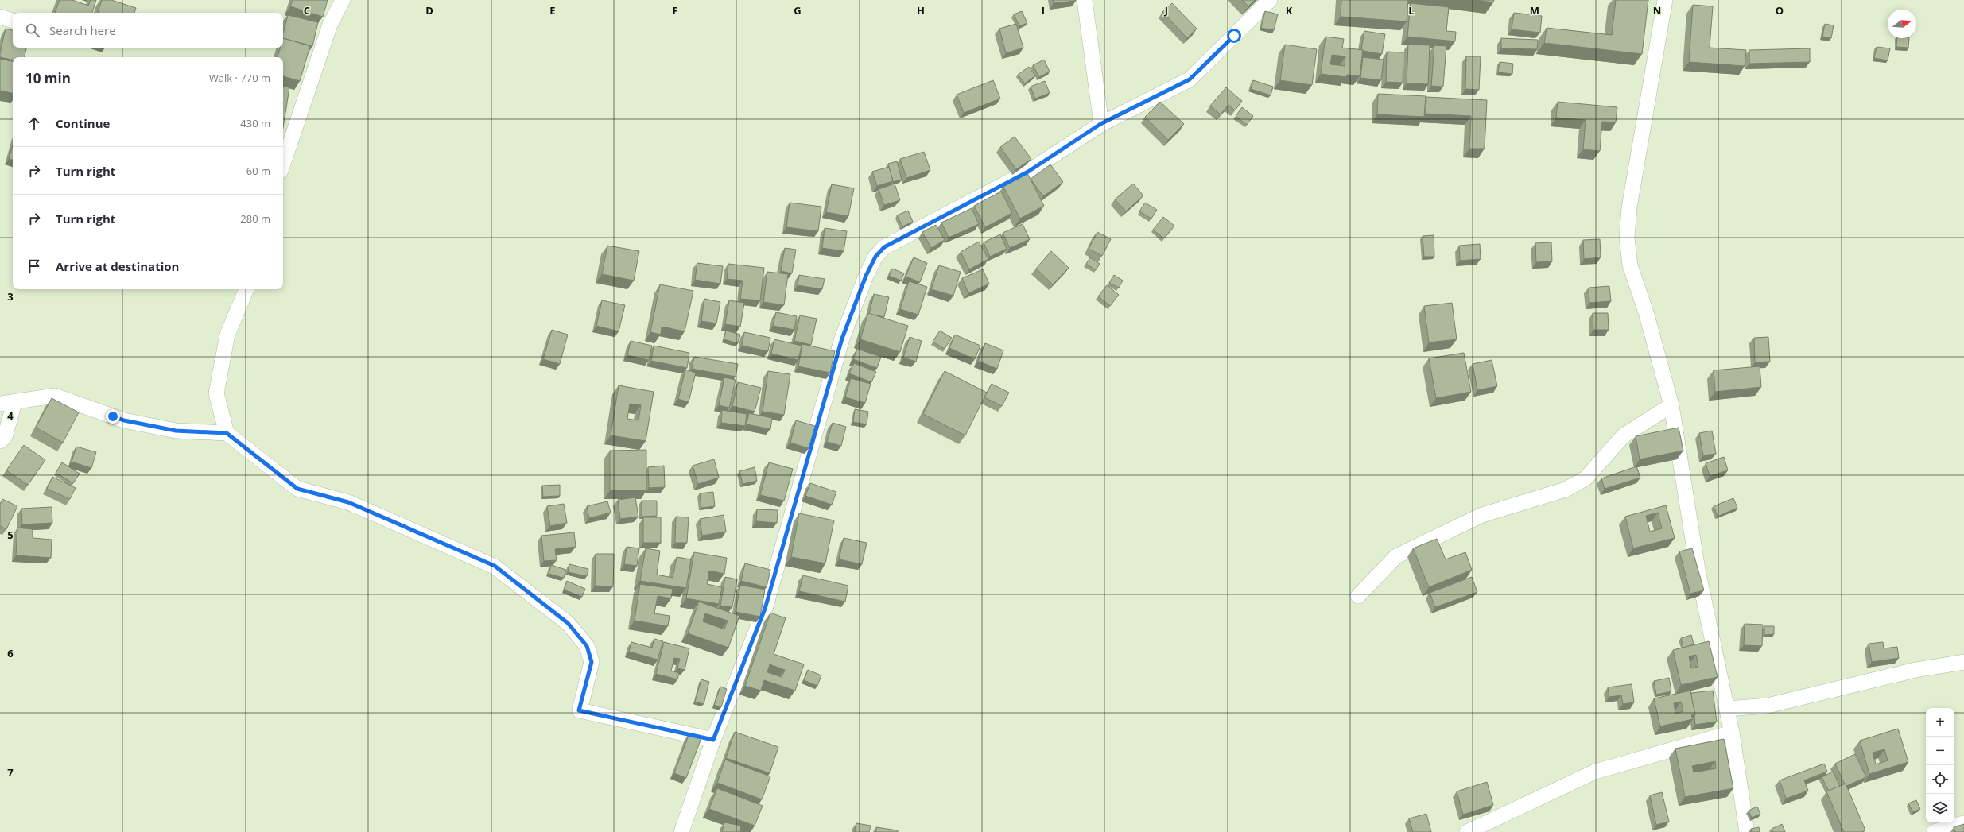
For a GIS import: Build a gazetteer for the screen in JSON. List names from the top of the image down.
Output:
{
  "north": "right",
  "page": {
    "search": "Search here",
    "heading": ["10 min", "Walk · 770 m"],
    "list": [
      ["Continue", "430 m"],
      ["Turn right", "60 m"],
      ["Turn right", "280 m"],
      "Arrive at destination"
    ],
    "map_buttons": ["+", "−"]
  },
  "grid": {
    "columns": [
      "C",
      "D",
      "E",
      "F",
      "G",
      "H",
      "I",
      "J",
      "K",
      "L",
      "M",
      "N",
      "O"
    ],
    "rows": [
      "3",
      "4",
      "5",
      "6",
      "7"
    ]
  }
}
